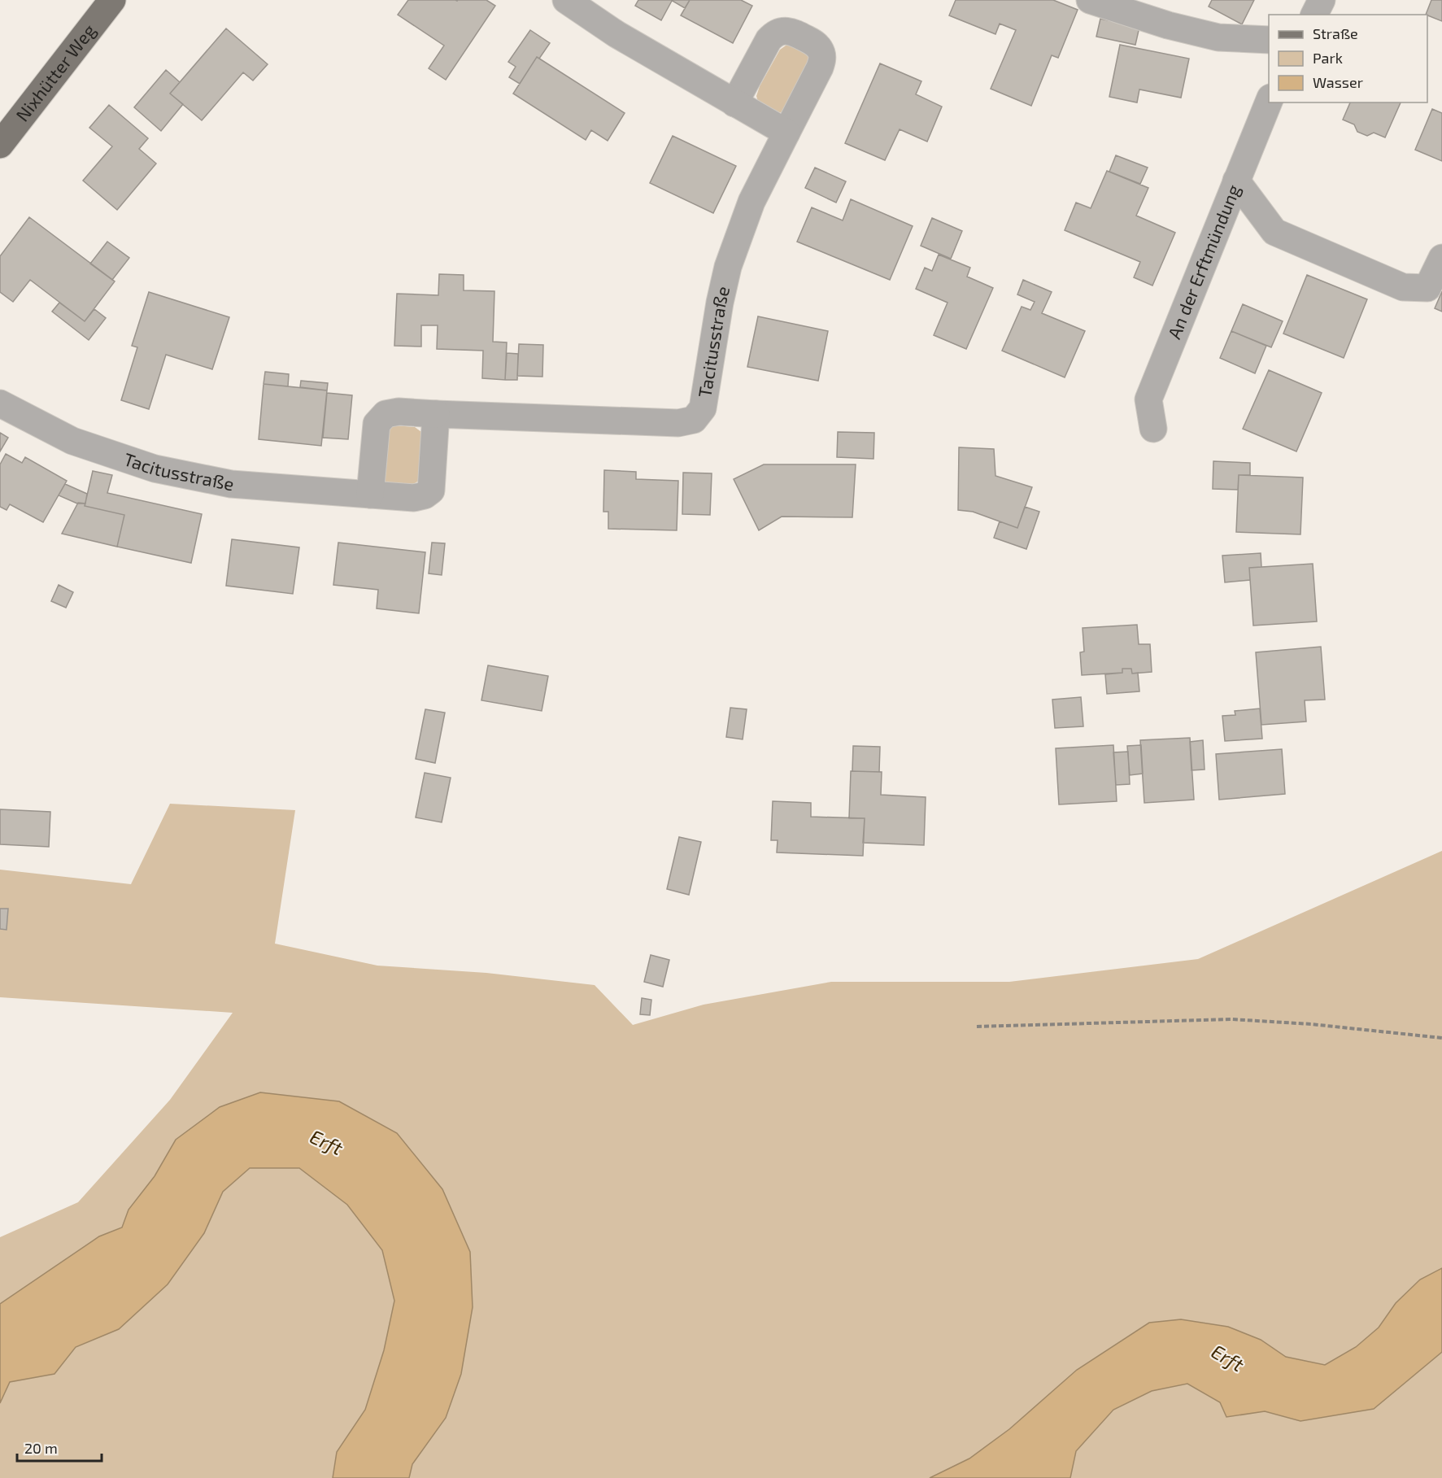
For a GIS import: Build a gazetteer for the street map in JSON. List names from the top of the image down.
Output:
{
  "streets": {
    "main road": ["Nixhütter Weg"],
    "street": ["An der Erftmündung", "Tacitusstraße"]
  },
  "water": ["Erft"],
  "legend": ["Straße", "Park", "Wasser"],
  "scale_bar": "20 m"
}
